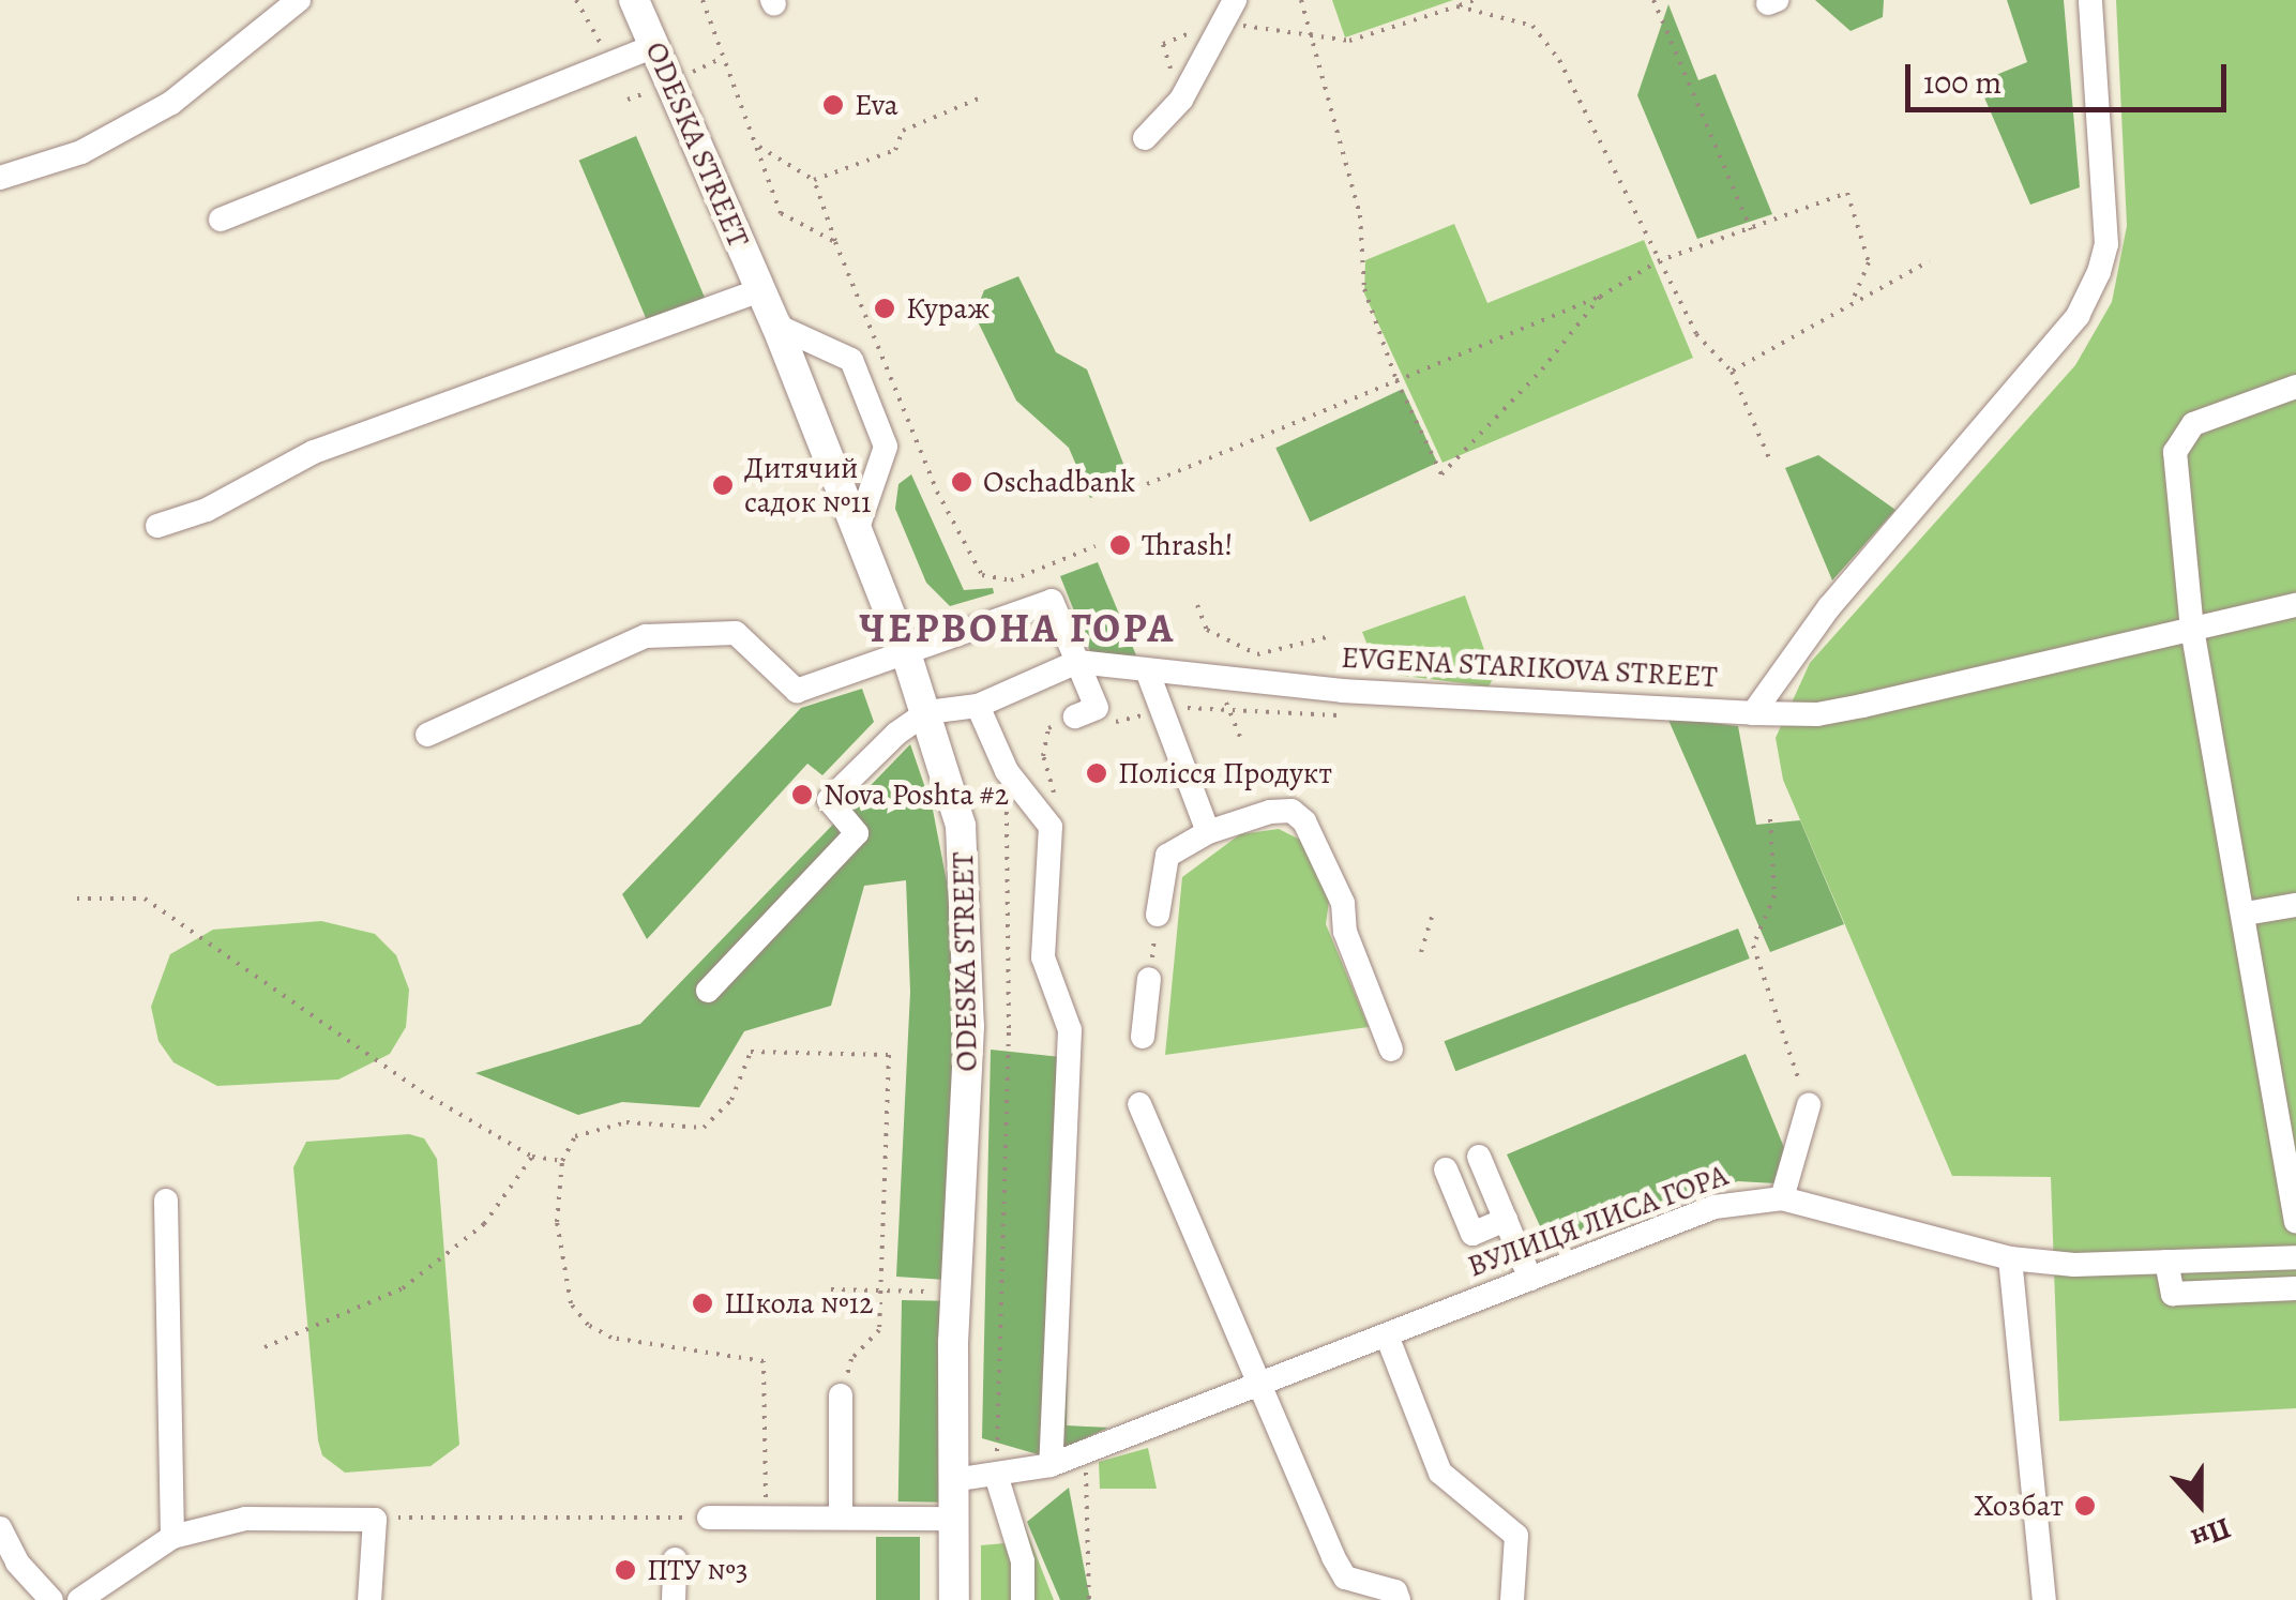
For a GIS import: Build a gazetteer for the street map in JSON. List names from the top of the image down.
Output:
{
  "streets": {
    "main road": ["ODESKA STREET"],
    "street": ["EVGENA STARIKOVA STREET", "ВУЛИЦЯ ЛИСА ГОРА"]
  },
  "crossings": [
    ["ODESKA STREET", "ВУЛИЦЯ ЛИСА ГОРА"]
  ],
  "districts": ["ЧЕРВОНА ГОРА"],
  "places": [
    "Eva",
    "Кураж",
    "Oschadbank",
    "Дитячий садок №11",
    "Thrash!",
    "Полісся Продукт",
    "Nova Poshta #2",
    "Школа №12",
    "Хозбат",
    "ПТУ №3"
  ],
  "scale_bar": "100 m",
  "north": "bottom"
}
